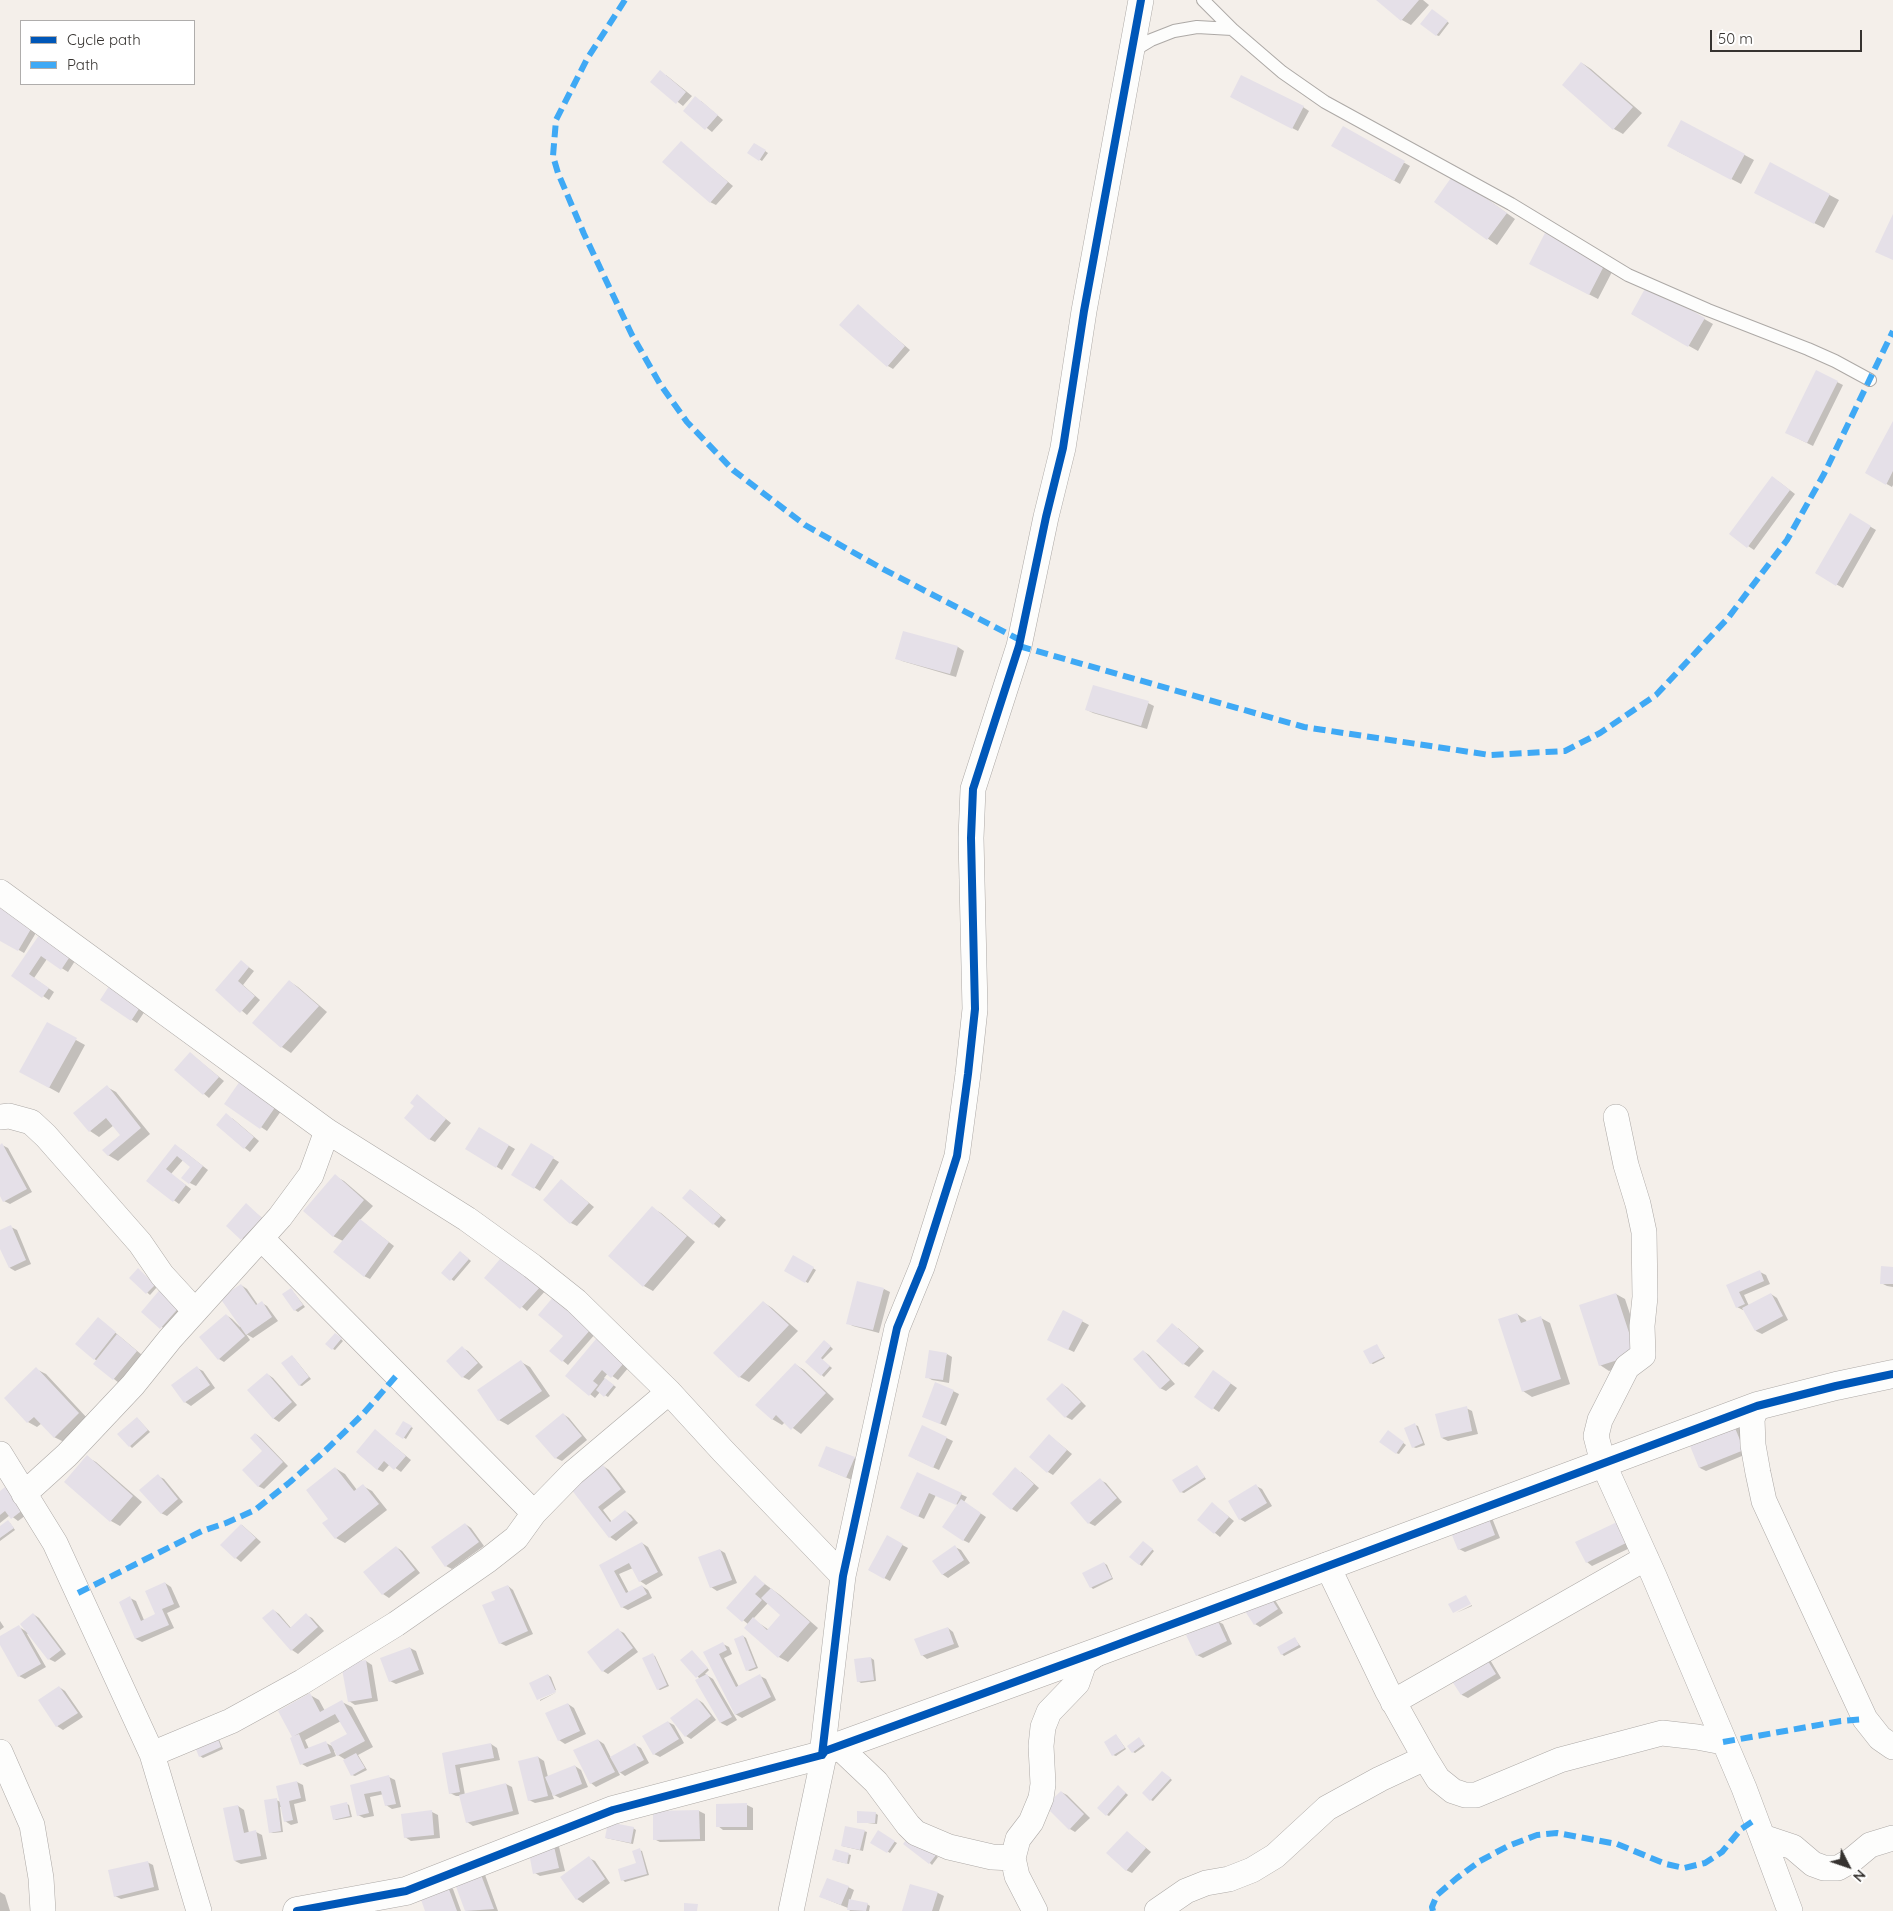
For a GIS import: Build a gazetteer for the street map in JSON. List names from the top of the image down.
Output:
{
  "legend": ["Cycle path", "Path"],
  "scale_bar": "50 m",
  "north": "bottom right"
}
